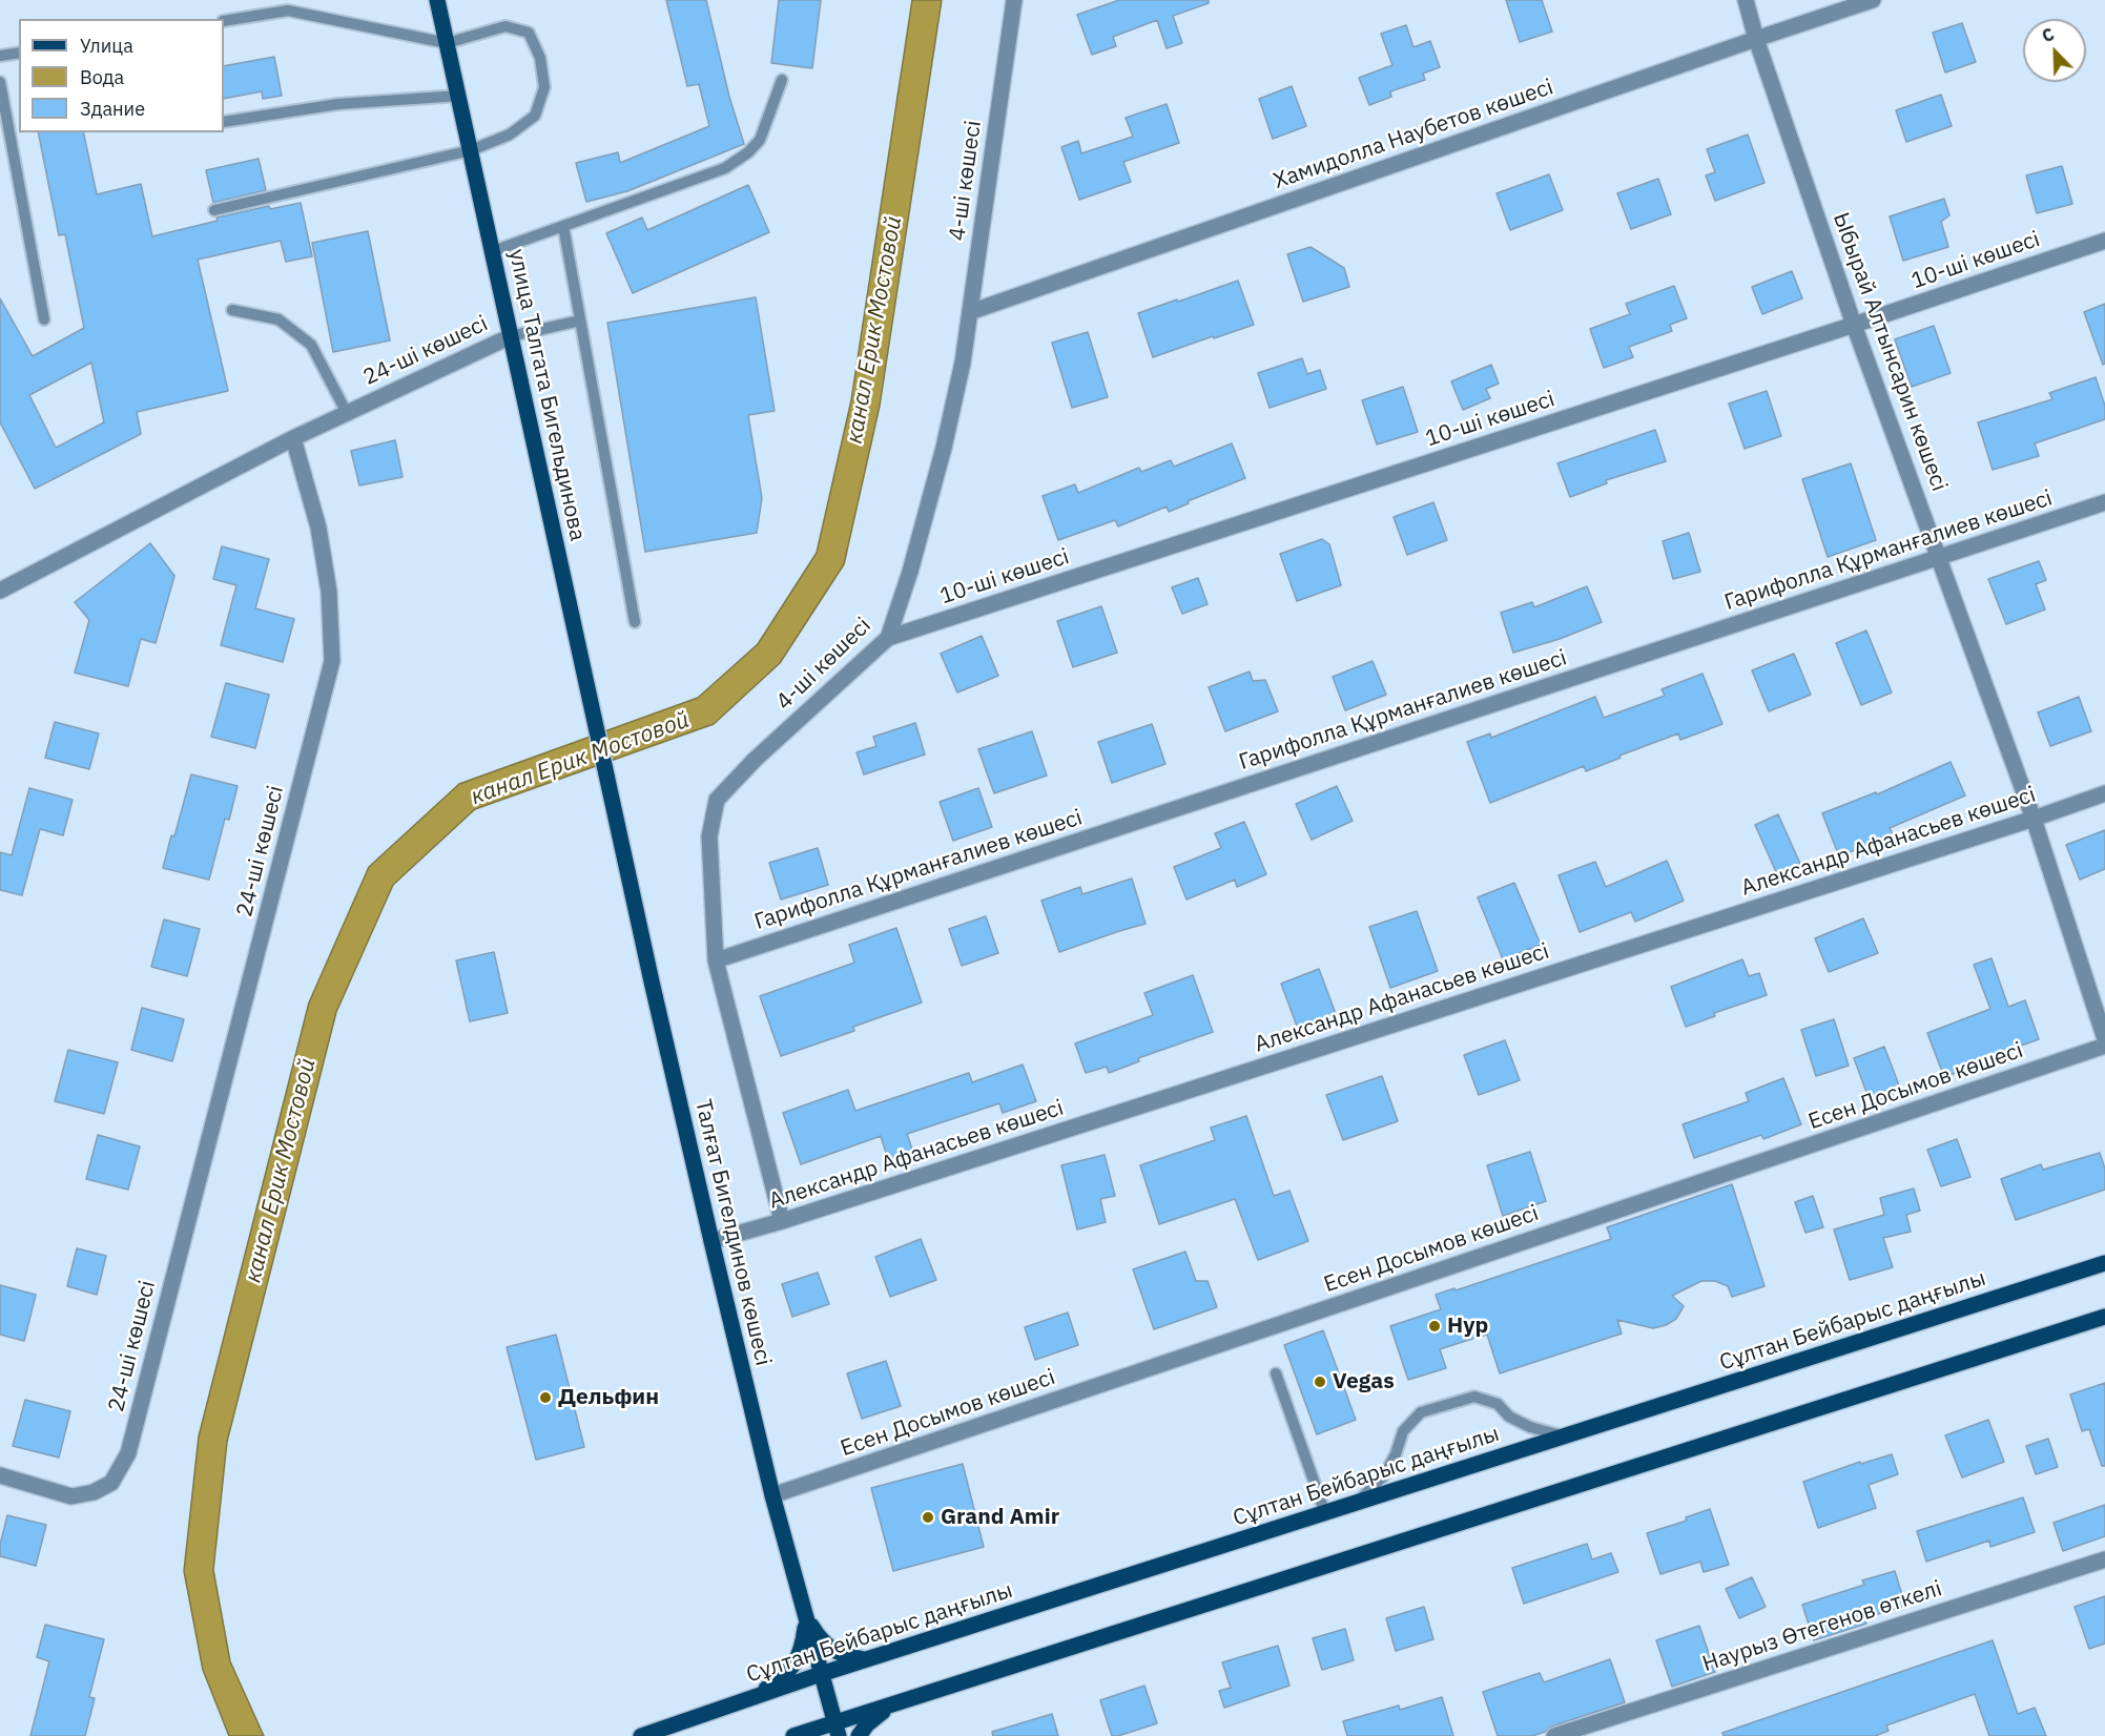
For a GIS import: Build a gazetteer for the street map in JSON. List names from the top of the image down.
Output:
{
  "streets": {
    "main road": ["улица Талгата Бигельдинова", "Талғат Бигелдинов көшесі", "Сұлтан Бейбарыс даңғылы"],
    "street": [
      "Хамидолла Наубетов көшесі",
      "4-ші көшесі",
      "10-ші көшесі",
      "24-ші көшесі",
      "Ыбырай Алтынсарин көшесі",
      "Гарифолла Құрманғалиев көшесі",
      "Александр Афанасьев көшесі",
      "Есен Досымов көшесі",
      "Наурыз Өтегенов өткелі"
    ]
  },
  "crossings": [
    ["Хамидолла Наубетов көшесі", "4-ші көшесі"],
    ["Хамидолла Наубетов көшесі", "Ыбырай Алтынсарин көшесі"],
    ["4-ші көшесі", "10-ші көшесі"],
    ["4-ші көшесі", "Гарифолла Құрманғалиев көшесі"],
    ["4-ші көшесі", "Александр Афанасьев көшесі"],
    ["10-ші көшесі", "Ыбырай Алтынсарин көшесі"],
    ["24-ші көшесі", "улица Талгата Бигельдинова"],
    ["Ыбырай Алтынсарин көшесі", "Гарифолла Құрманғалиев көшесі"],
    ["Ыбырай Алтынсарин көшесі", "Александр Афанасьев көшесі"],
    ["улица Талгата Бигельдинова", "Талғат Бигелдинов көшесі"],
    ["Александр Афанасьев көшесі", "Талғат Бигелдинов көшесі"],
    ["Есен Досымов көшесі", "Талғат Бигелдинов көшесі"],
    ["Талғат Бигелдинов көшесі", "Сұлтан Бейбарыс даңғылы"]
  ],
  "water": ["канал Ерик Мостовой"],
  "places": [
    "Нур",
    "Vegas",
    "Дельфин",
    "Grand Amir"
  ],
  "legend": ["Улица", "Вода", "Здание"],
  "north": "top left"
}
